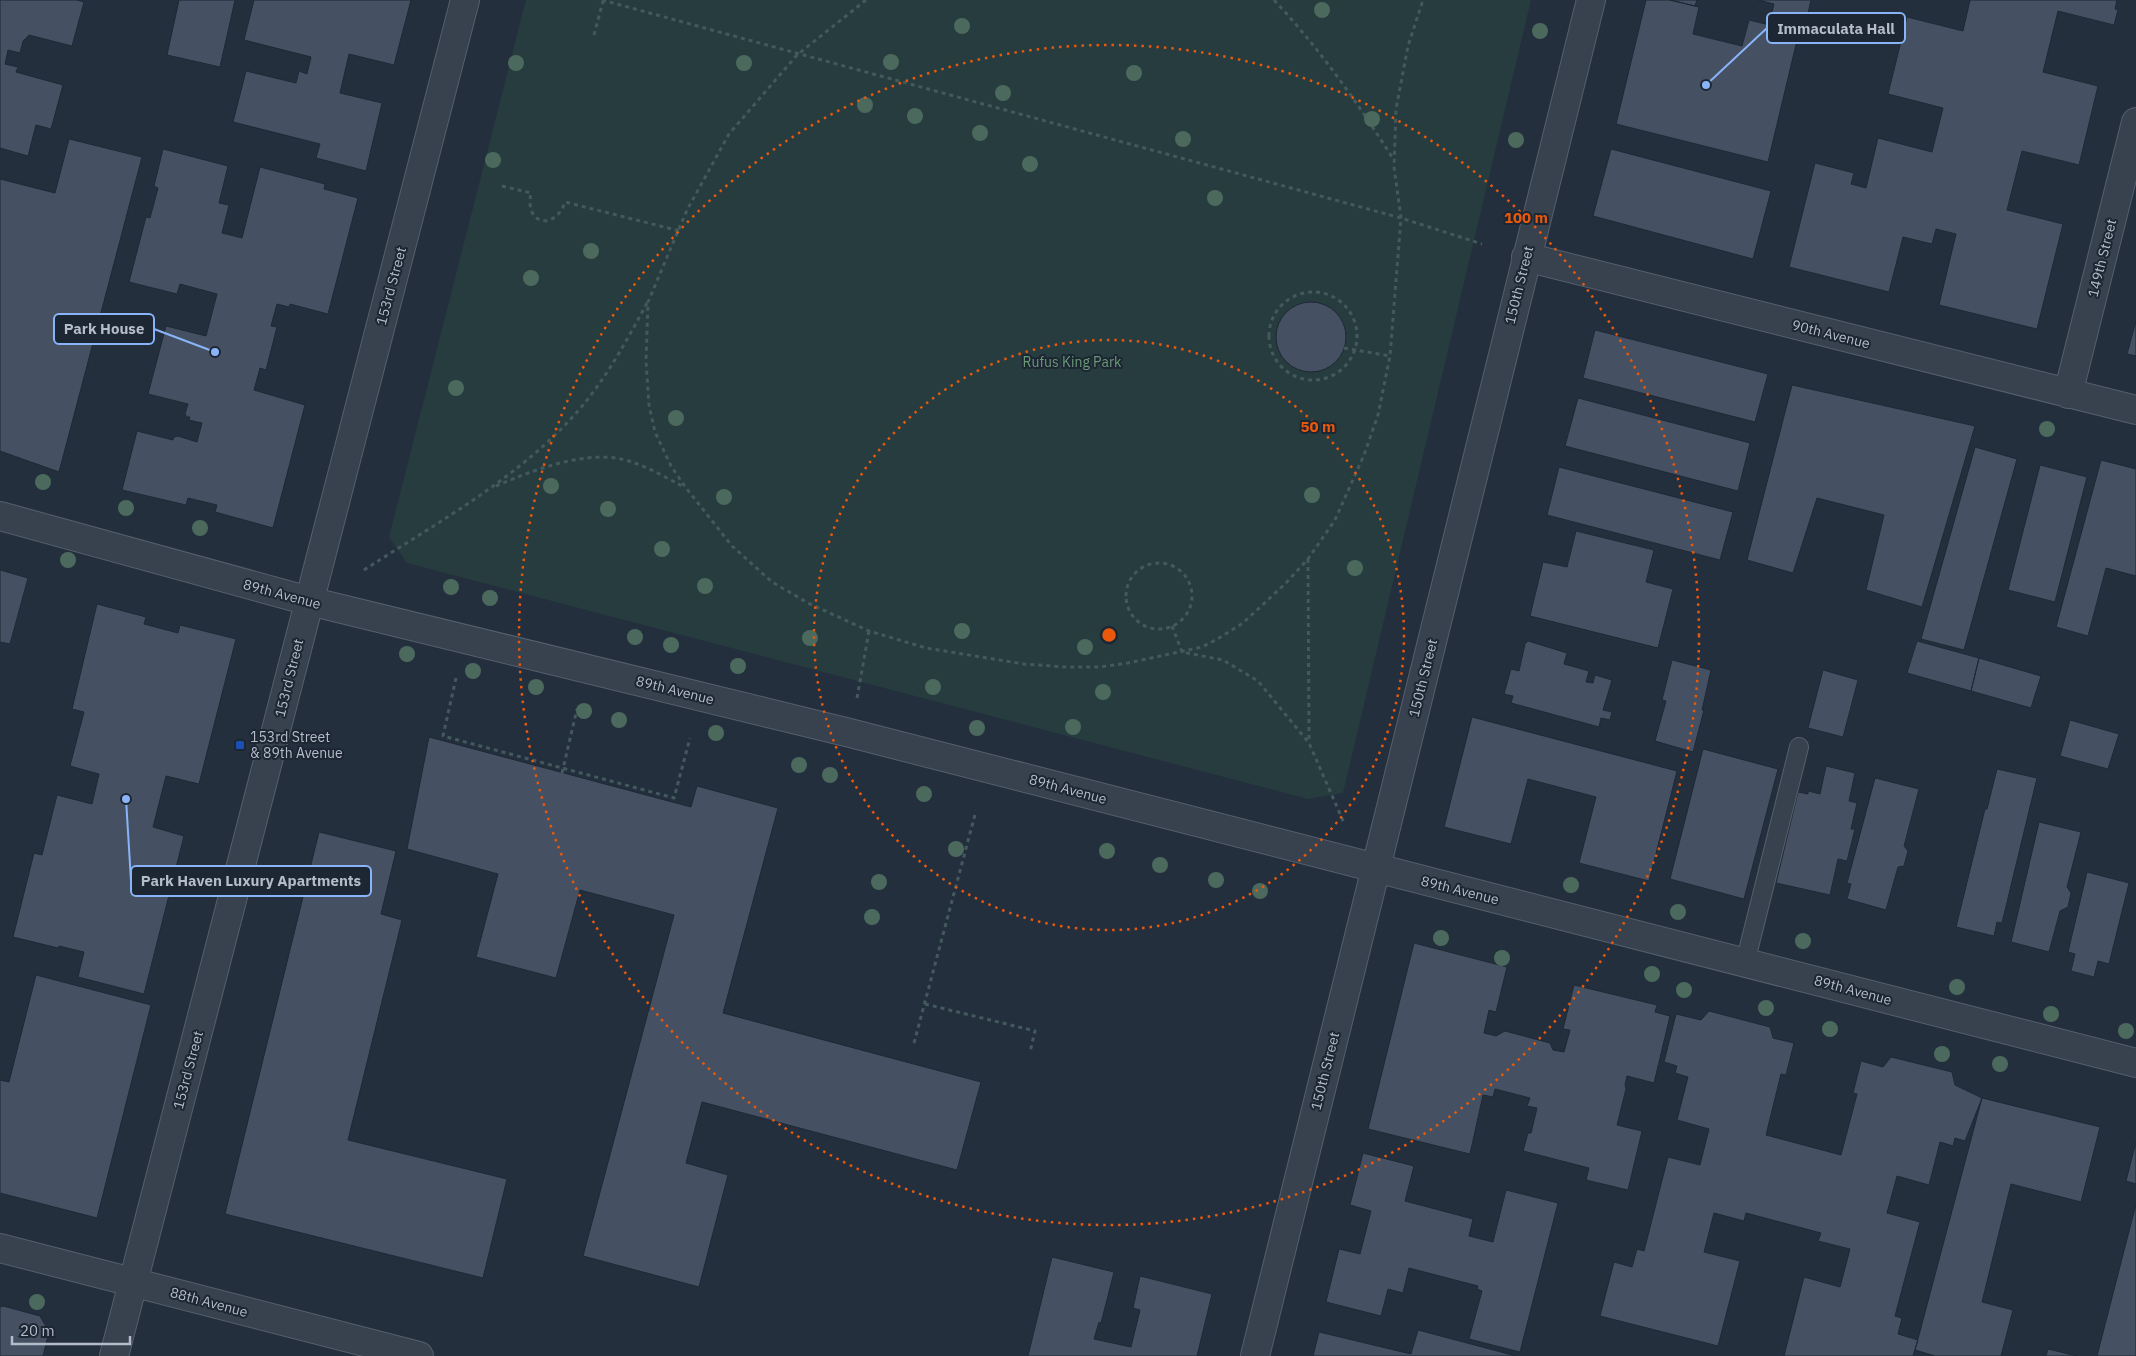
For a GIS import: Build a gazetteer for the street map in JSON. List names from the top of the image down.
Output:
{
  "streets": {
    "street": [
      "149th Street",
      "150th Street",
      "153rd Street",
      "90th Avenue",
      "89th Avenue",
      "88th Avenue"
    ]
  },
  "crossings": [
    ["149th Street", "90th Avenue"],
    ["150th Street", "90th Avenue"],
    ["150th Street", "89th Avenue"],
    ["153rd Street", "89th Avenue"],
    ["153rd Street", "88th Avenue"]
  ],
  "parks": ["Rufus King Park"],
  "places": {
    "other": ["Immaculata Hall", "Park House", "Park Haven Luxury Apartments"],
    "transit": ["153rd Street & 89th Avenue"]
  },
  "scale_bar": "20 m",
  "rings": ["100 m", "50 m"]
}
